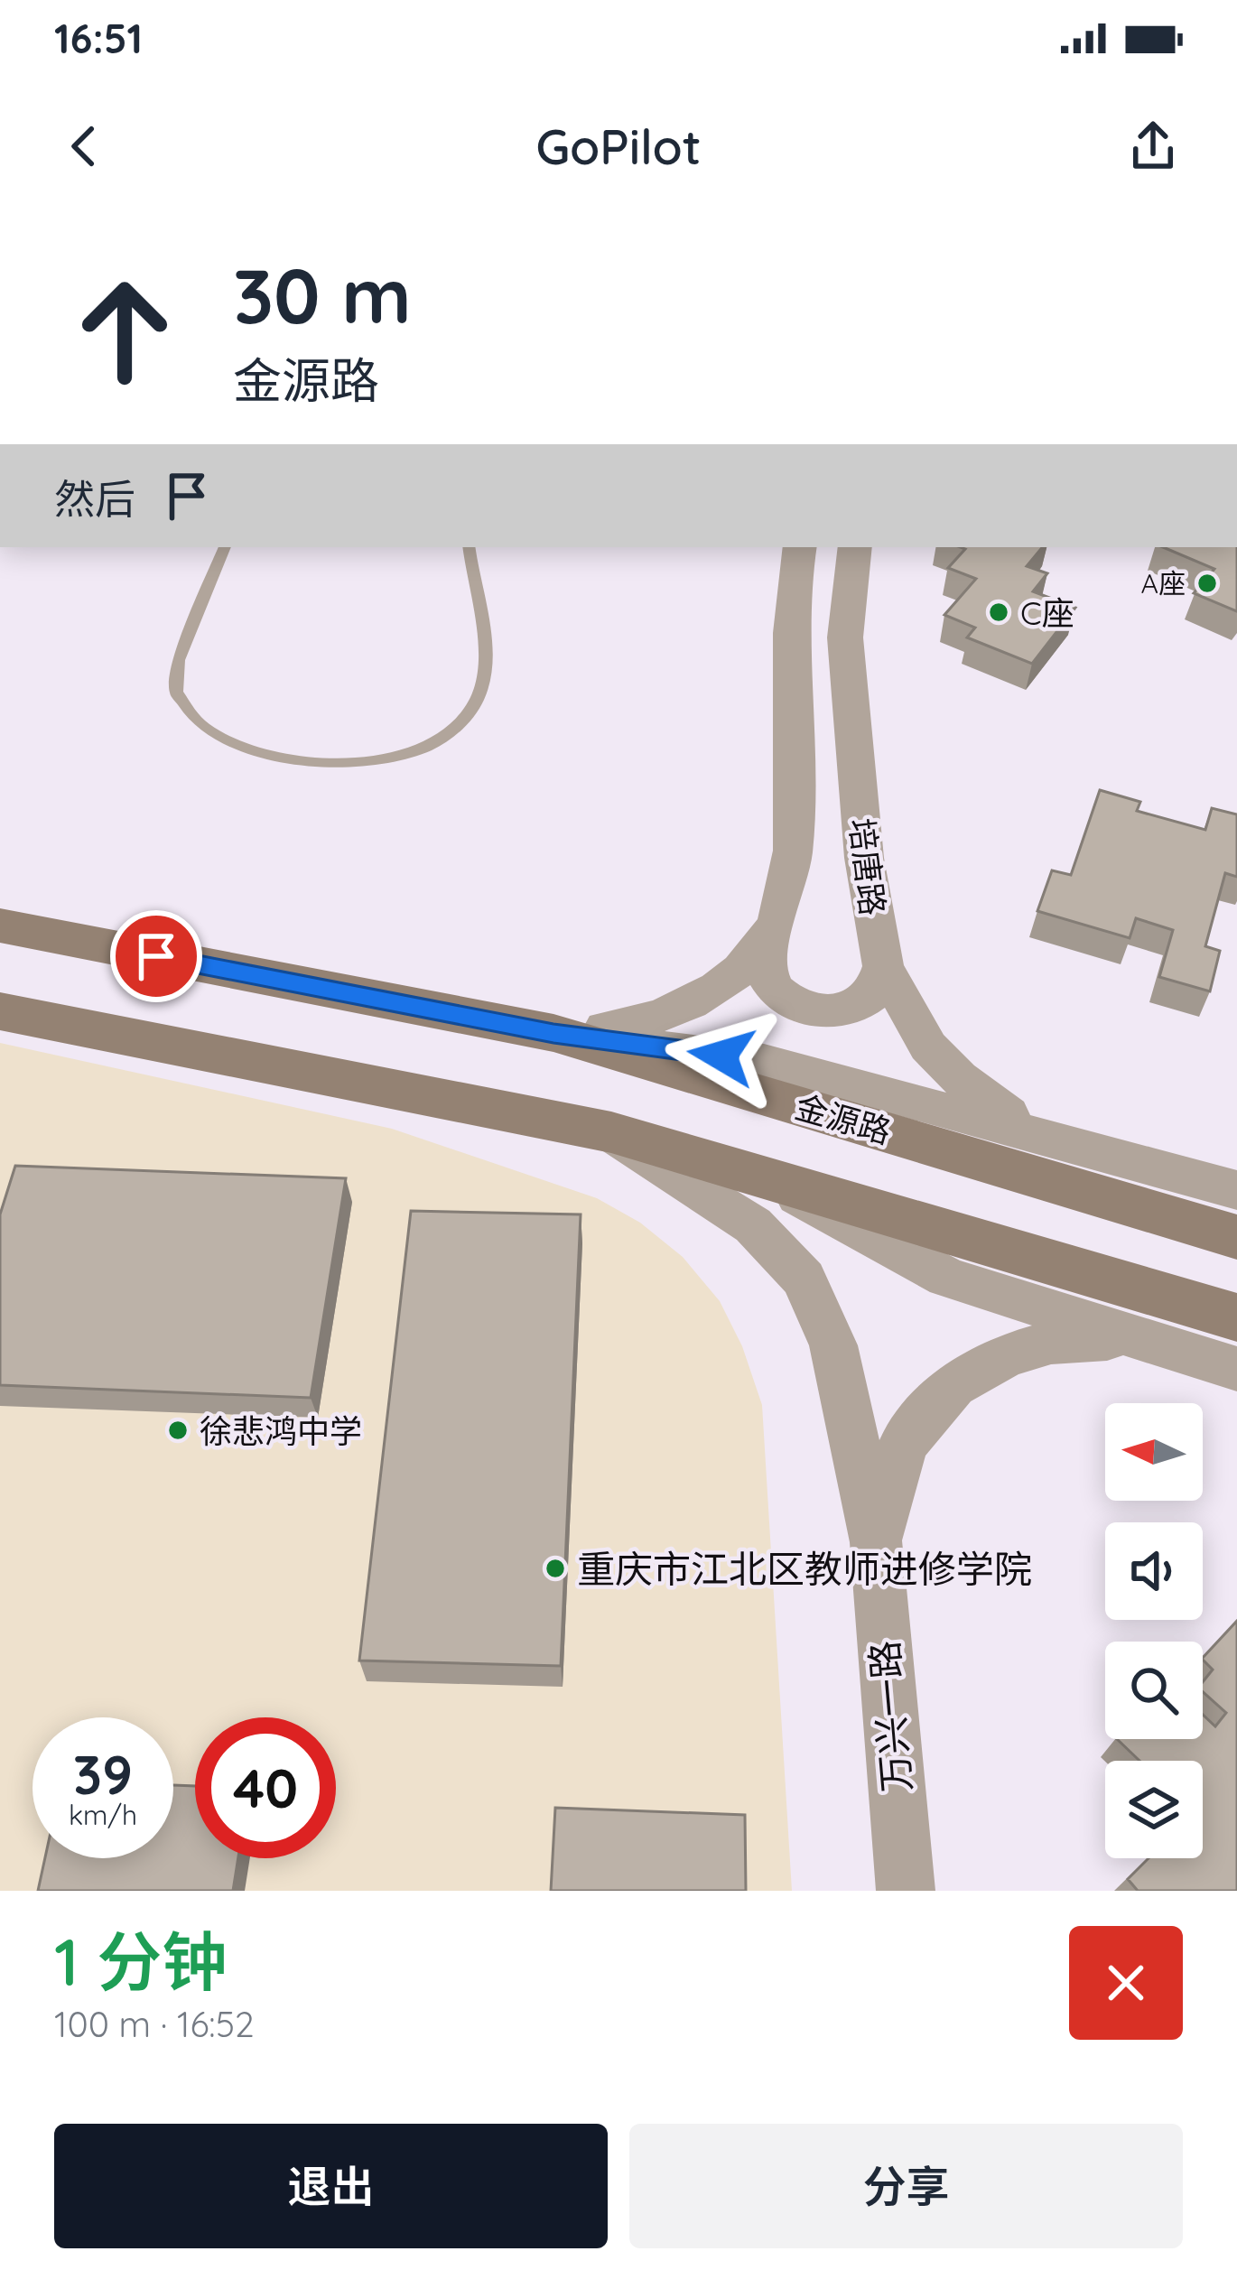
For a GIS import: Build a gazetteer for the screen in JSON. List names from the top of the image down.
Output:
{
  "streets": {
    "main road": ["金源路"],
    "street": ["培唐路", "万兴一路"]
  },
  "places": [
    "A座",
    "C座",
    "徐悲鸿中学",
    "重庆市江北区教师进修学院"
  ],
  "north": "left",
  "page": {
    "status": "16:51",
    "header": "GoPilot",
    "turn": ["30 m", "金源路"],
    "then": "然后",
    "speed": "39 km/h",
    "limit": "40",
    "heading": ["1 分钟", "100 m · 16:52"],
    "buttons": ["退出", "分享"]
  }
}
